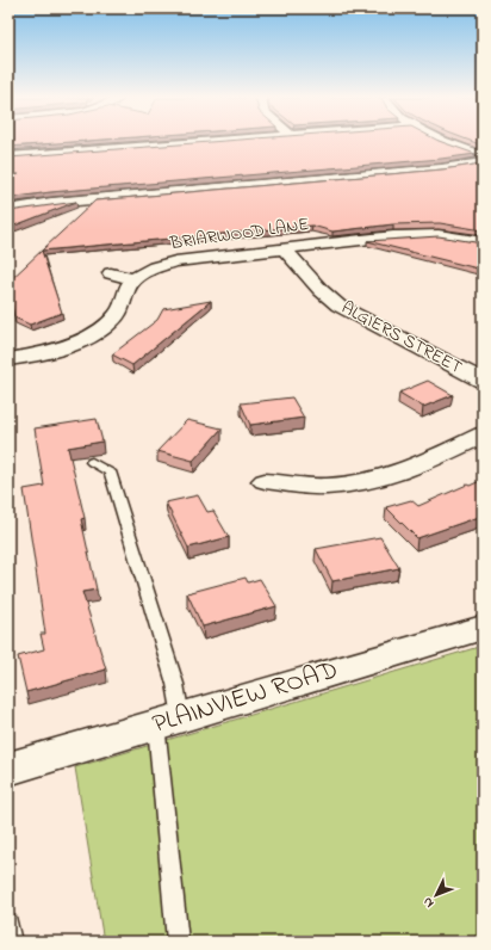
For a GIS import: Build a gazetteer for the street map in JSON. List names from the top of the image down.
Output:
{
  "streets": {
    "main road": ["PLAINVIEW ROAD"],
    "street": ["BRIARWOOD LANE", "ALGIERS STREET"]
  },
  "crossings": [
    ["BRIARWOOD LANE", "ALGIERS STREET"]
  ],
  "north": "bottom left"
}
